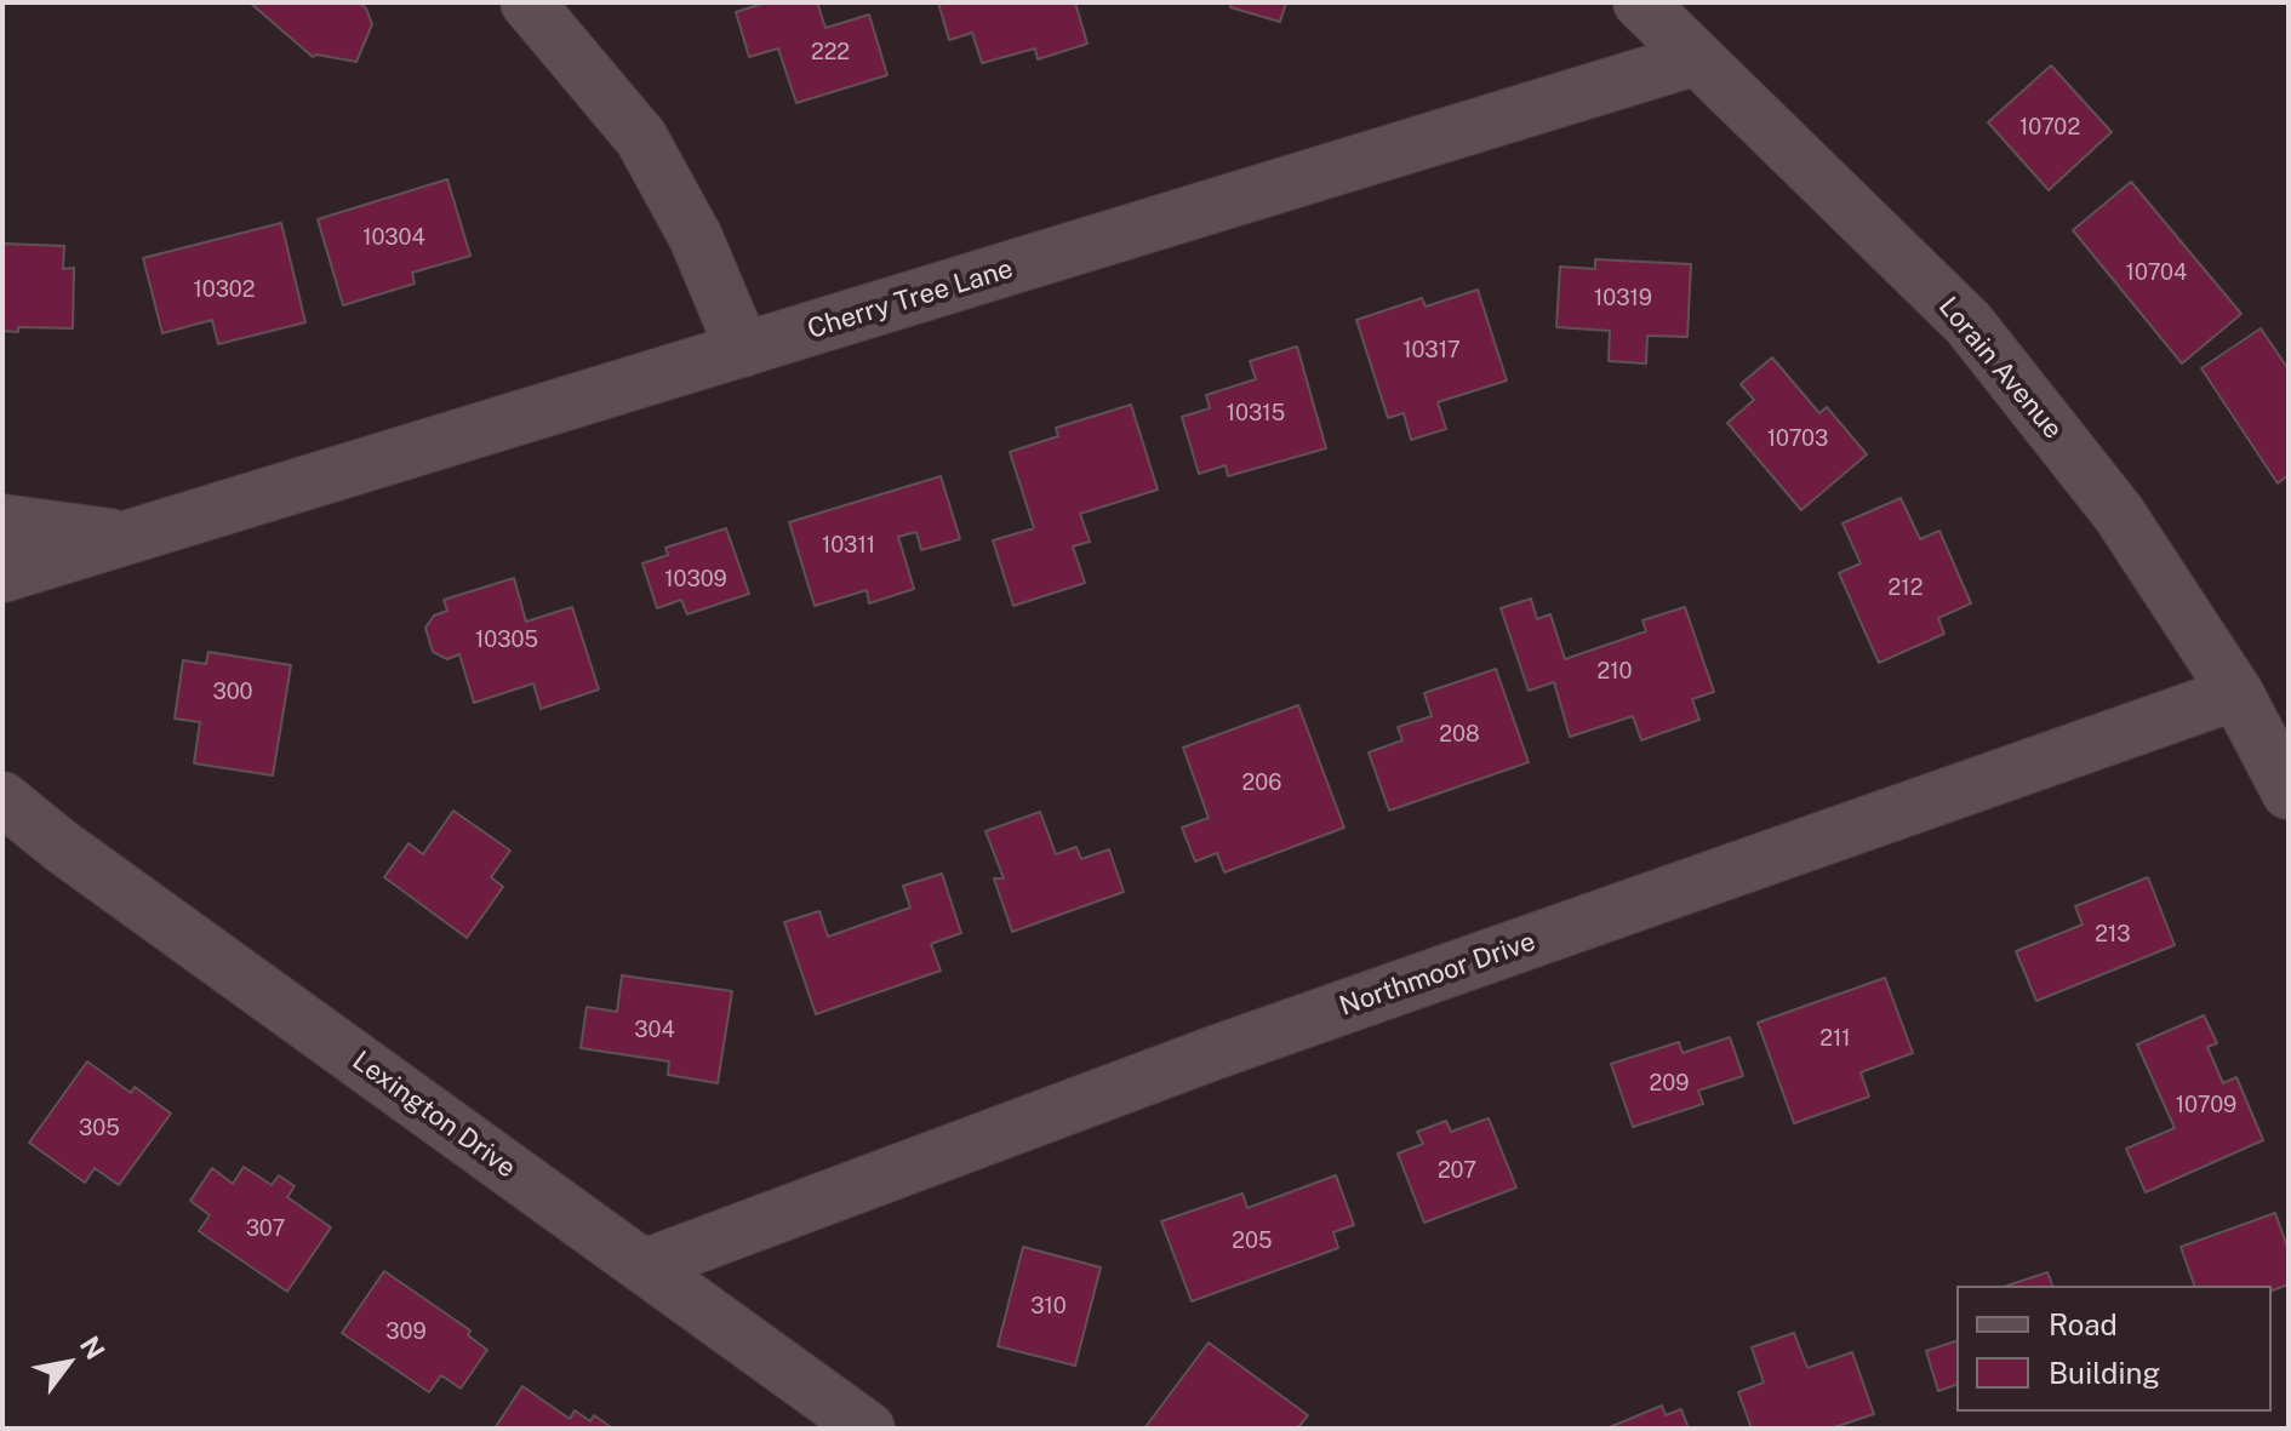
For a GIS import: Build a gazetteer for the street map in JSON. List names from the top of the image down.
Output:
{
  "streets": {
    "street": [
      "Cherry Tree Lane",
      "Lorain Avenue",
      "Northmoor Drive",
      "Lexington Drive"
    ]
  },
  "crossings": [
    ["Cherry Tree Lane", "Lorain Avenue"],
    ["Lorain Avenue", "Northmoor Drive"],
    ["Northmoor Drive", "Lexington Drive"]
  ],
  "house_numbers": [
    "222",
    "10702",
    "10304",
    "10704",
    "10302",
    "10319",
    "10317",
    "10315",
    "10703",
    "10311",
    "10309",
    "212",
    "10305",
    "210",
    "300",
    "208",
    "206",
    "213",
    "304",
    "211",
    "209",
    "10709",
    "305",
    "207",
    "307",
    "205",
    "310",
    "309"
  ],
  "legend": ["Road", "Building"],
  "north": "top right"
}
